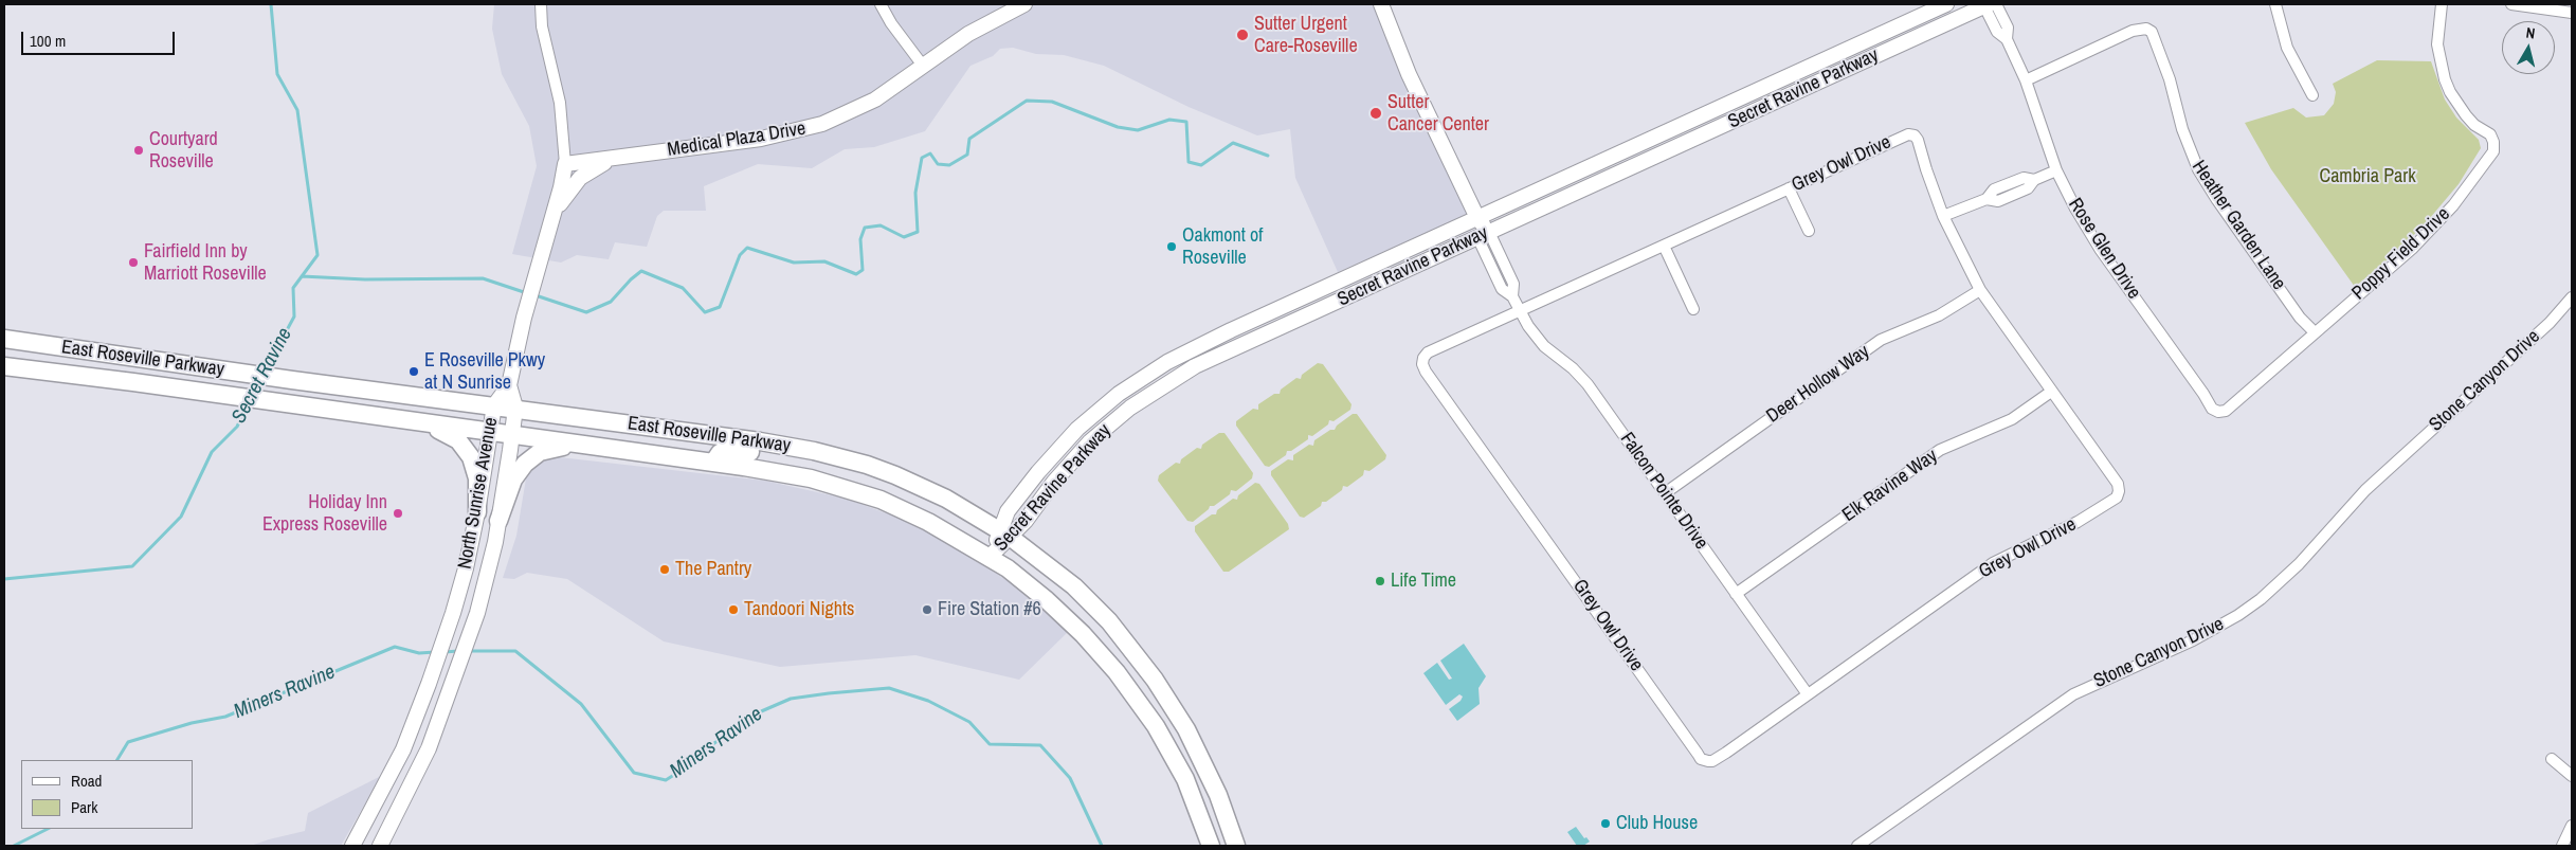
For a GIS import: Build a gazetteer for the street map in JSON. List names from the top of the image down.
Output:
{
  "streets": {
    "main road": [
      "Secret Ravine Parkway",
      "Medical Plaza Drive",
      "East Roseville Parkway",
      "North Sunrise Avenue"
    ],
    "street": [
      "Grey Owl Drive",
      "Heather Garden Lane",
      "Rose Glen Drive",
      "Poppy Field Drive",
      "Stone Canyon Drive",
      "Deer Hollow Way",
      "Elk Ravine Way",
      "Falcon Pointe Drive"
    ]
  },
  "crossings": [
    ["Secret Ravine Parkway", "Rose Glen Drive"],
    ["Secret Ravine Parkway", "East Roseville Parkway"],
    ["Secret Ravine Parkway", "Falcon Pointe Drive"],
    ["Grey Owl Drive", "Deer Hollow Way"],
    ["Grey Owl Drive", "Elk Ravine Way"],
    ["Grey Owl Drive", "Falcon Pointe Drive"],
    ["Heather Garden Lane", "Rose Glen Drive"],
    ["Heather Garden Lane", "Poppy Field Drive"],
    ["Rose Glen Drive", "Poppy Field Drive"],
    ["East Roseville Parkway", "North Sunrise Avenue"],
    ["Deer Hollow Way", "Falcon Pointe Drive"],
    ["Elk Ravine Way", "Falcon Pointe Drive"]
  ],
  "water": ["Secret Ravine", "Miners Ravine"],
  "parks": ["Cambria Park"],
  "places": [
    "Sutter Urgent Care-Roseville",
    "Sutter Cancer Center",
    "Courtyard Roseville",
    "Oakmont of Roseville",
    "Fairfield Inn by Marriott Roseville",
    "E Roseville Pkwy at N Sunrise",
    "Holiday Inn Express Roseville",
    "The Pantry",
    "Life Time",
    "Tandoori Nights",
    "Fire Station #6",
    "Club House"
  ],
  "legend": ["Road", "Park"],
  "scale_bar": "100 m",
  "north": "top"
}
